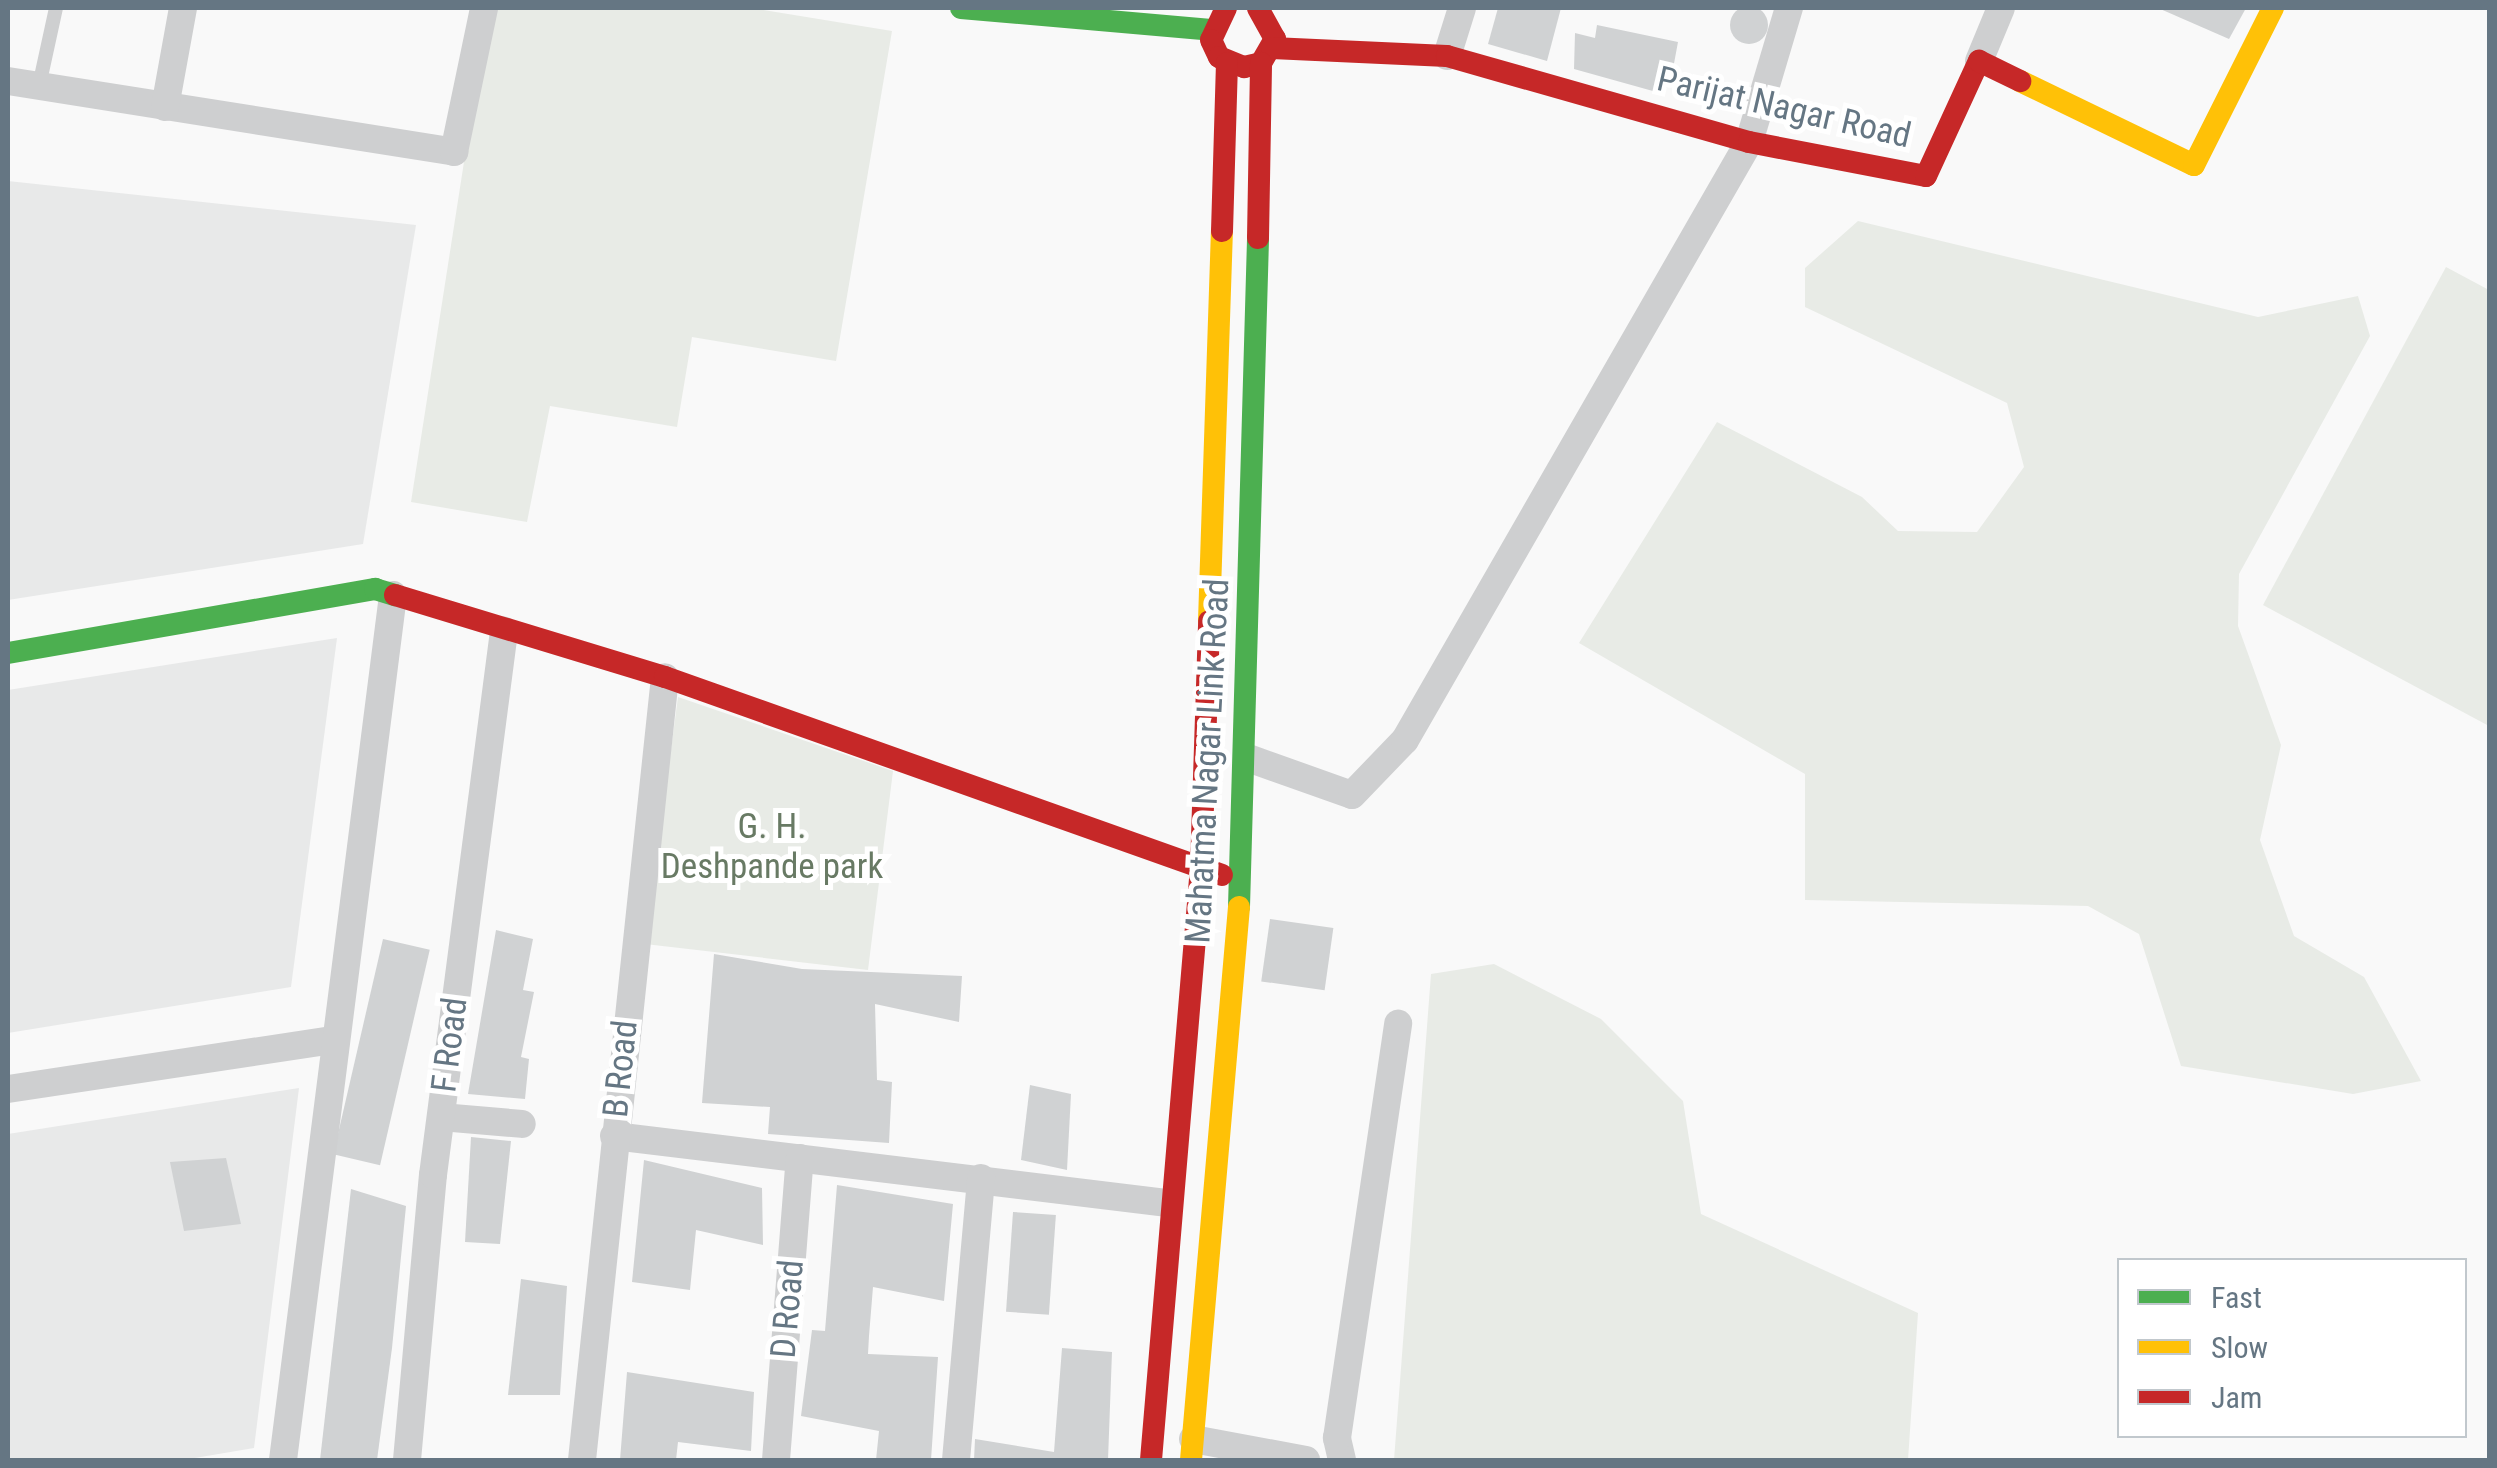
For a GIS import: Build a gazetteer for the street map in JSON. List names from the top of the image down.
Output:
{
  "streets": {
    "main road": ["Parijat Nagar Road", "Mahatma Nagar Link Road"],
    "street": ["F Road", "B Road", "D Road"]
  },
  "crossings": [
    ["Parijat Nagar Road", "Mahatma Nagar Link Road"]
  ],
  "parks": ["G. H. Deshpande park"],
  "legend": ["Fast", "Slow", "Jam"]
}
